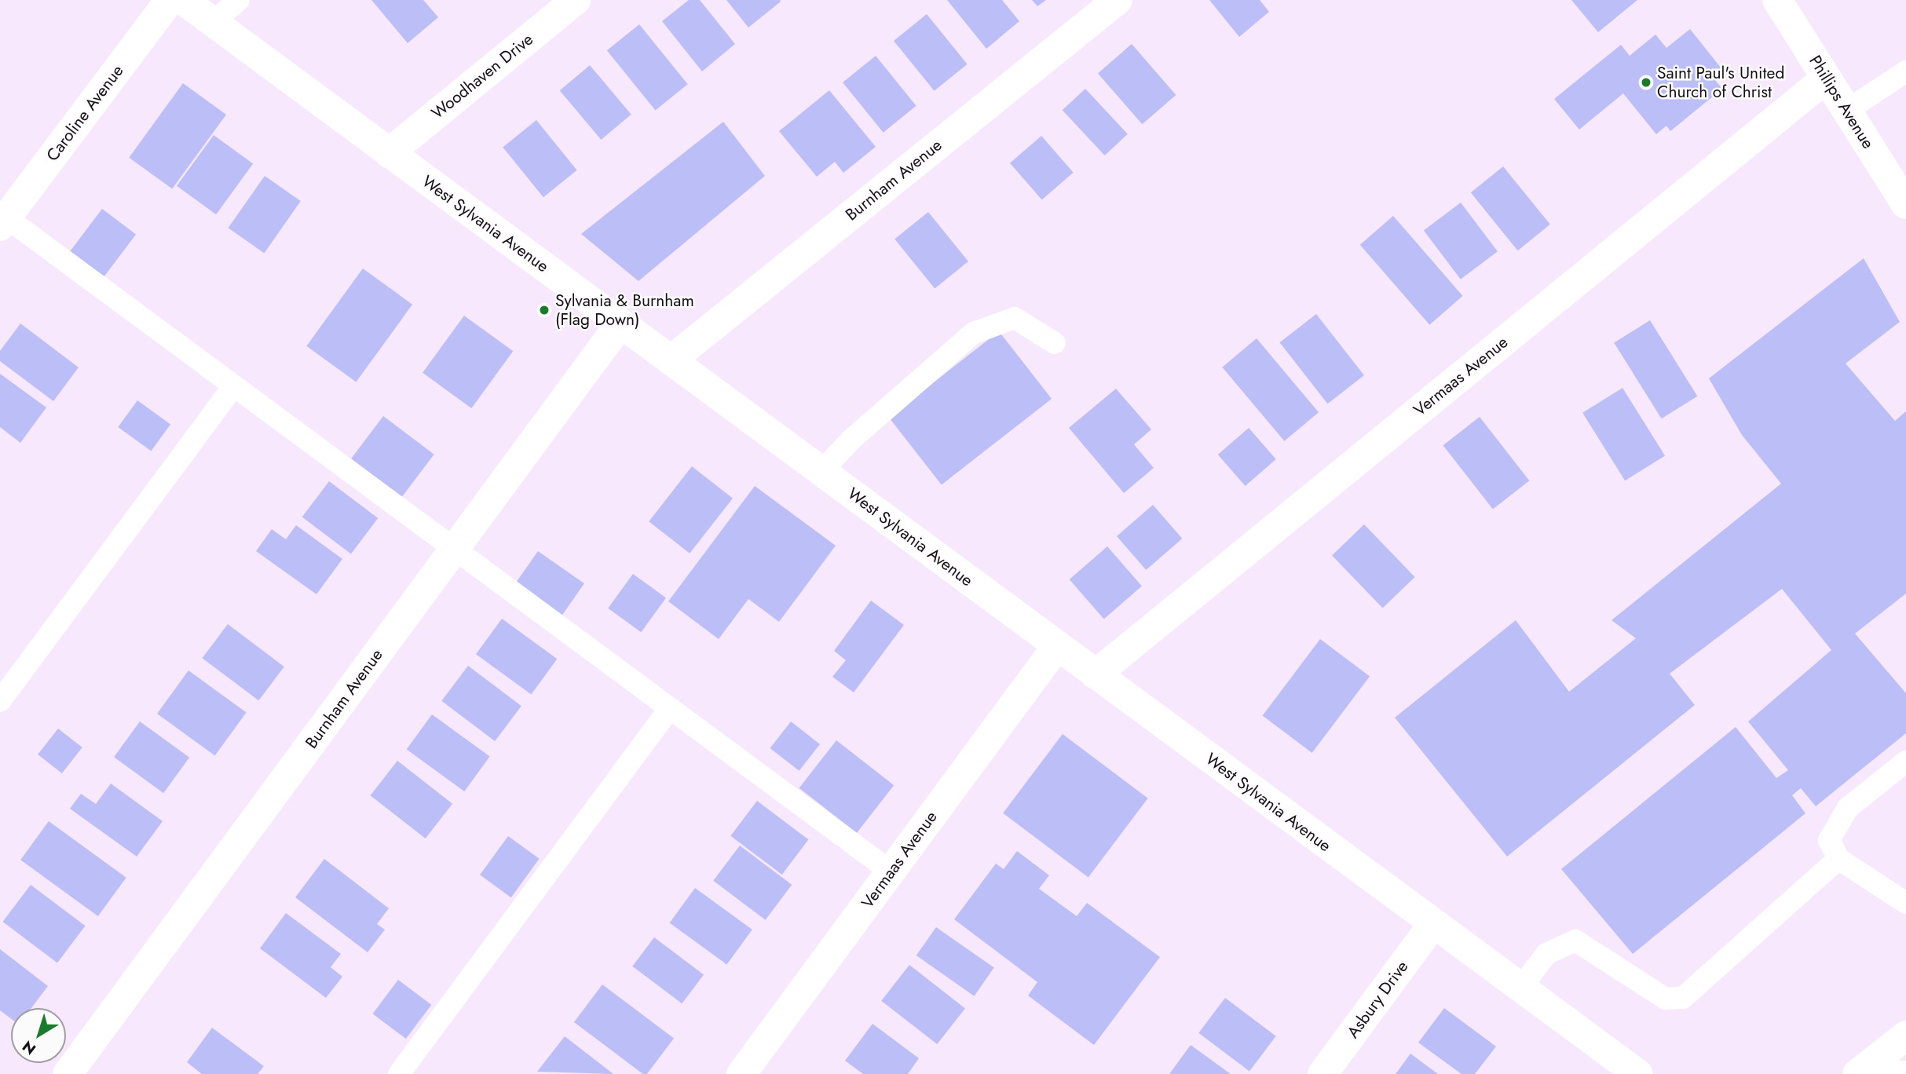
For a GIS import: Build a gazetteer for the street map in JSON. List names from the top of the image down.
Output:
{
  "streets": {
    "street": [
      "Woodhaven Drive",
      "Phillips Avenue",
      "Caroline Avenue",
      "Burnham Avenue",
      "West Sylvania Avenue",
      "Vermaas Avenue",
      "Asbury Drive"
    ]
  },
  "crossings": [
    ["Woodhaven Drive", "West Sylvania Avenue"],
    ["Phillips Avenue", "Vermaas Avenue"],
    ["Burnham Avenue", "West Sylvania Avenue"],
    ["West Sylvania Avenue", "Vermaas Avenue"],
    ["West Sylvania Avenue", "Asbury Drive"]
  ],
  "places": ["Saint Paul's United Church of Christ", "Sylvania & Burnham (Flag Down)"],
  "north": "bottom left"
}
